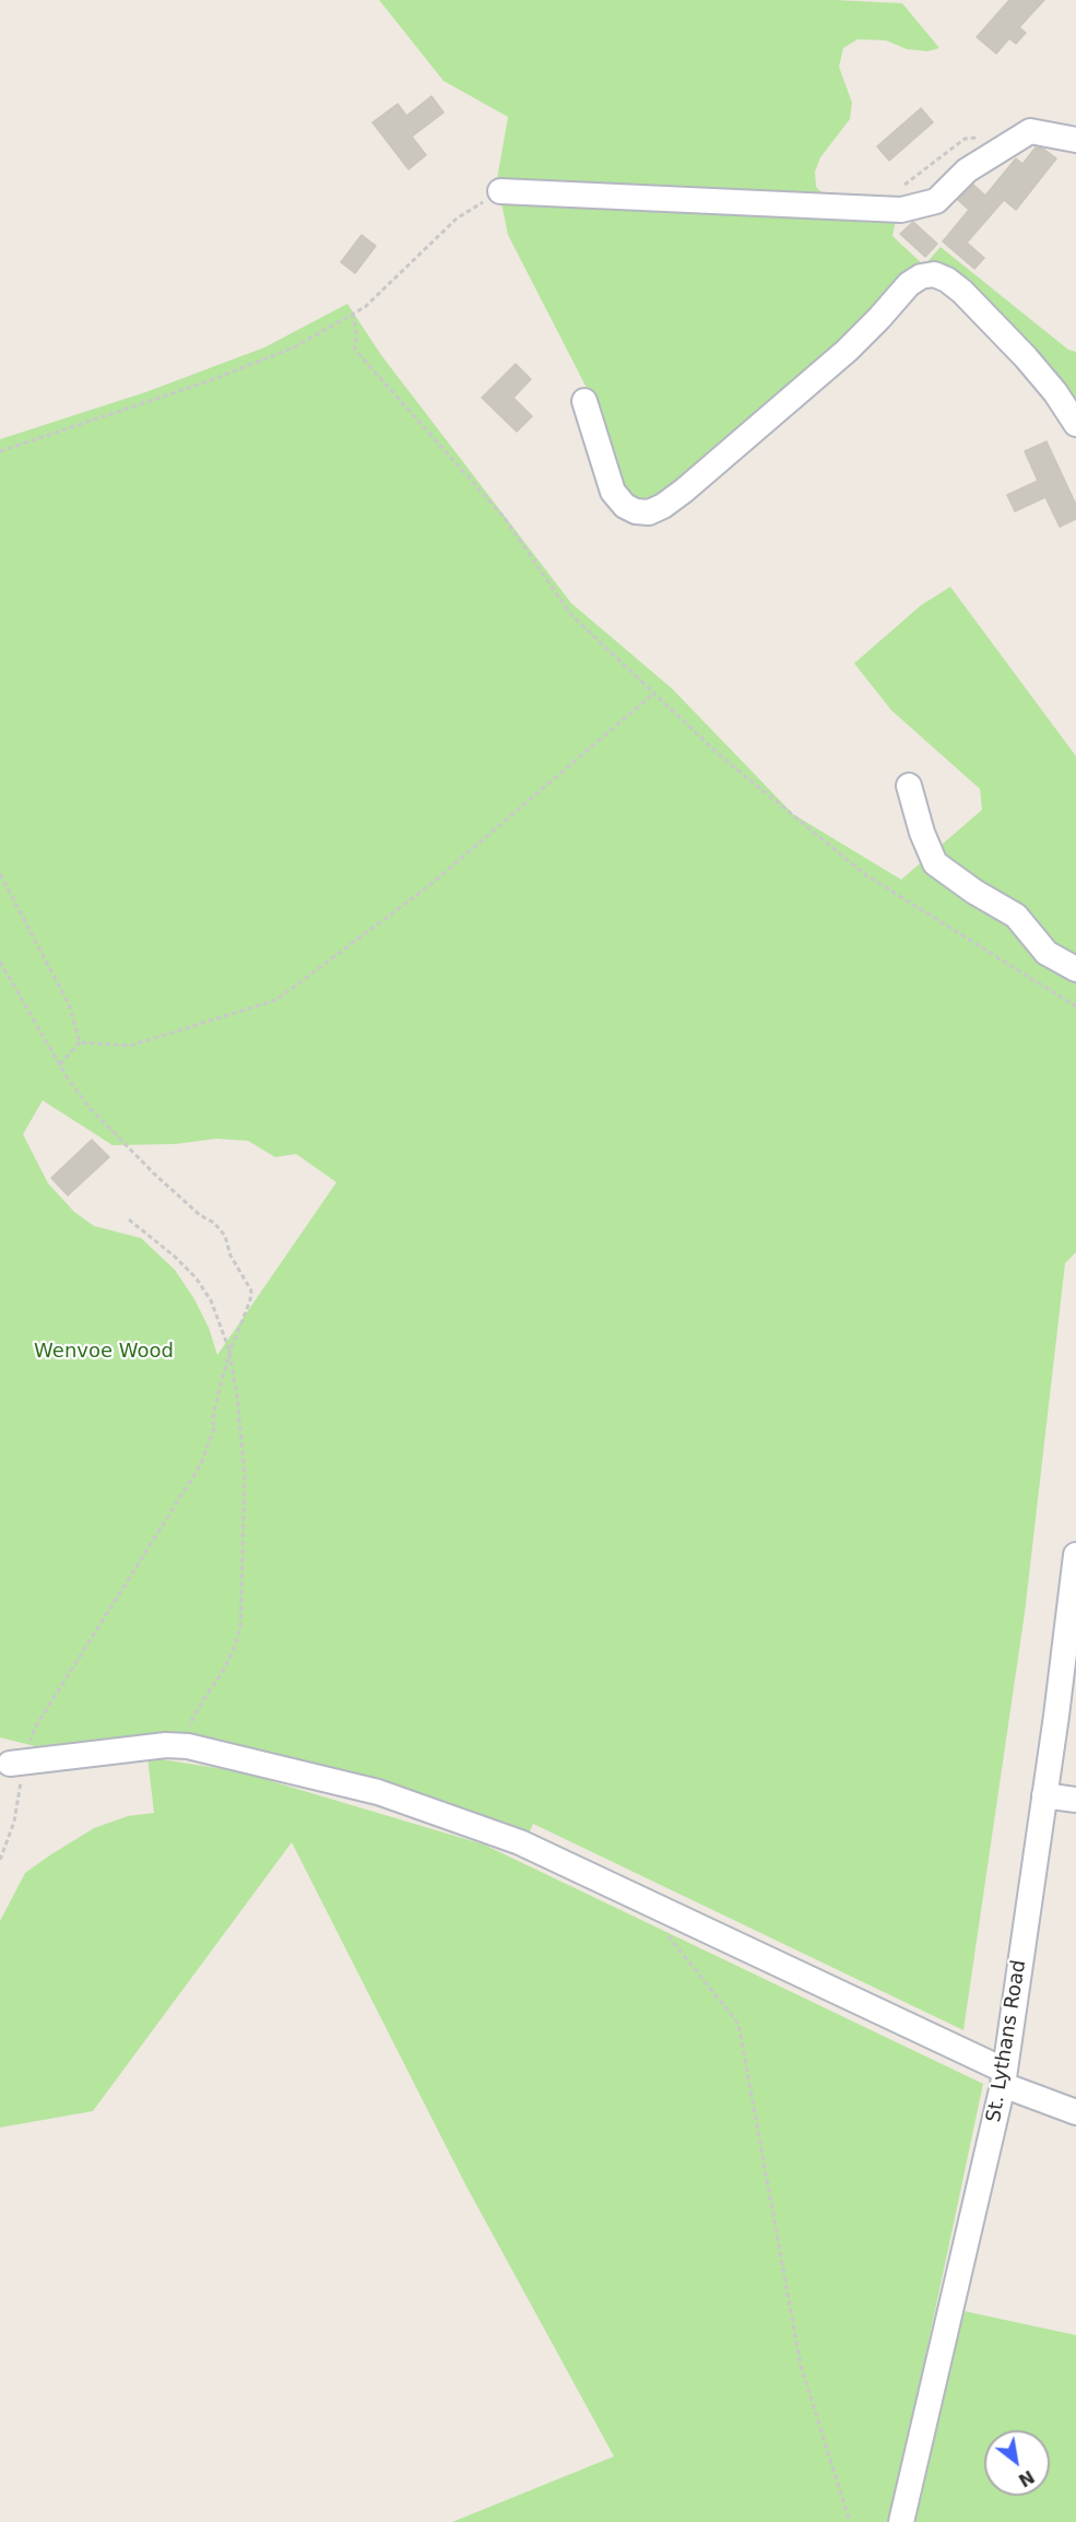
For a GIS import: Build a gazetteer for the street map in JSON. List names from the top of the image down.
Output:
{
  "streets": {
    "street": ["St. Lythans Road"]
  },
  "parks": ["Wenvoe Wood"],
  "north": "bottom right"
}
